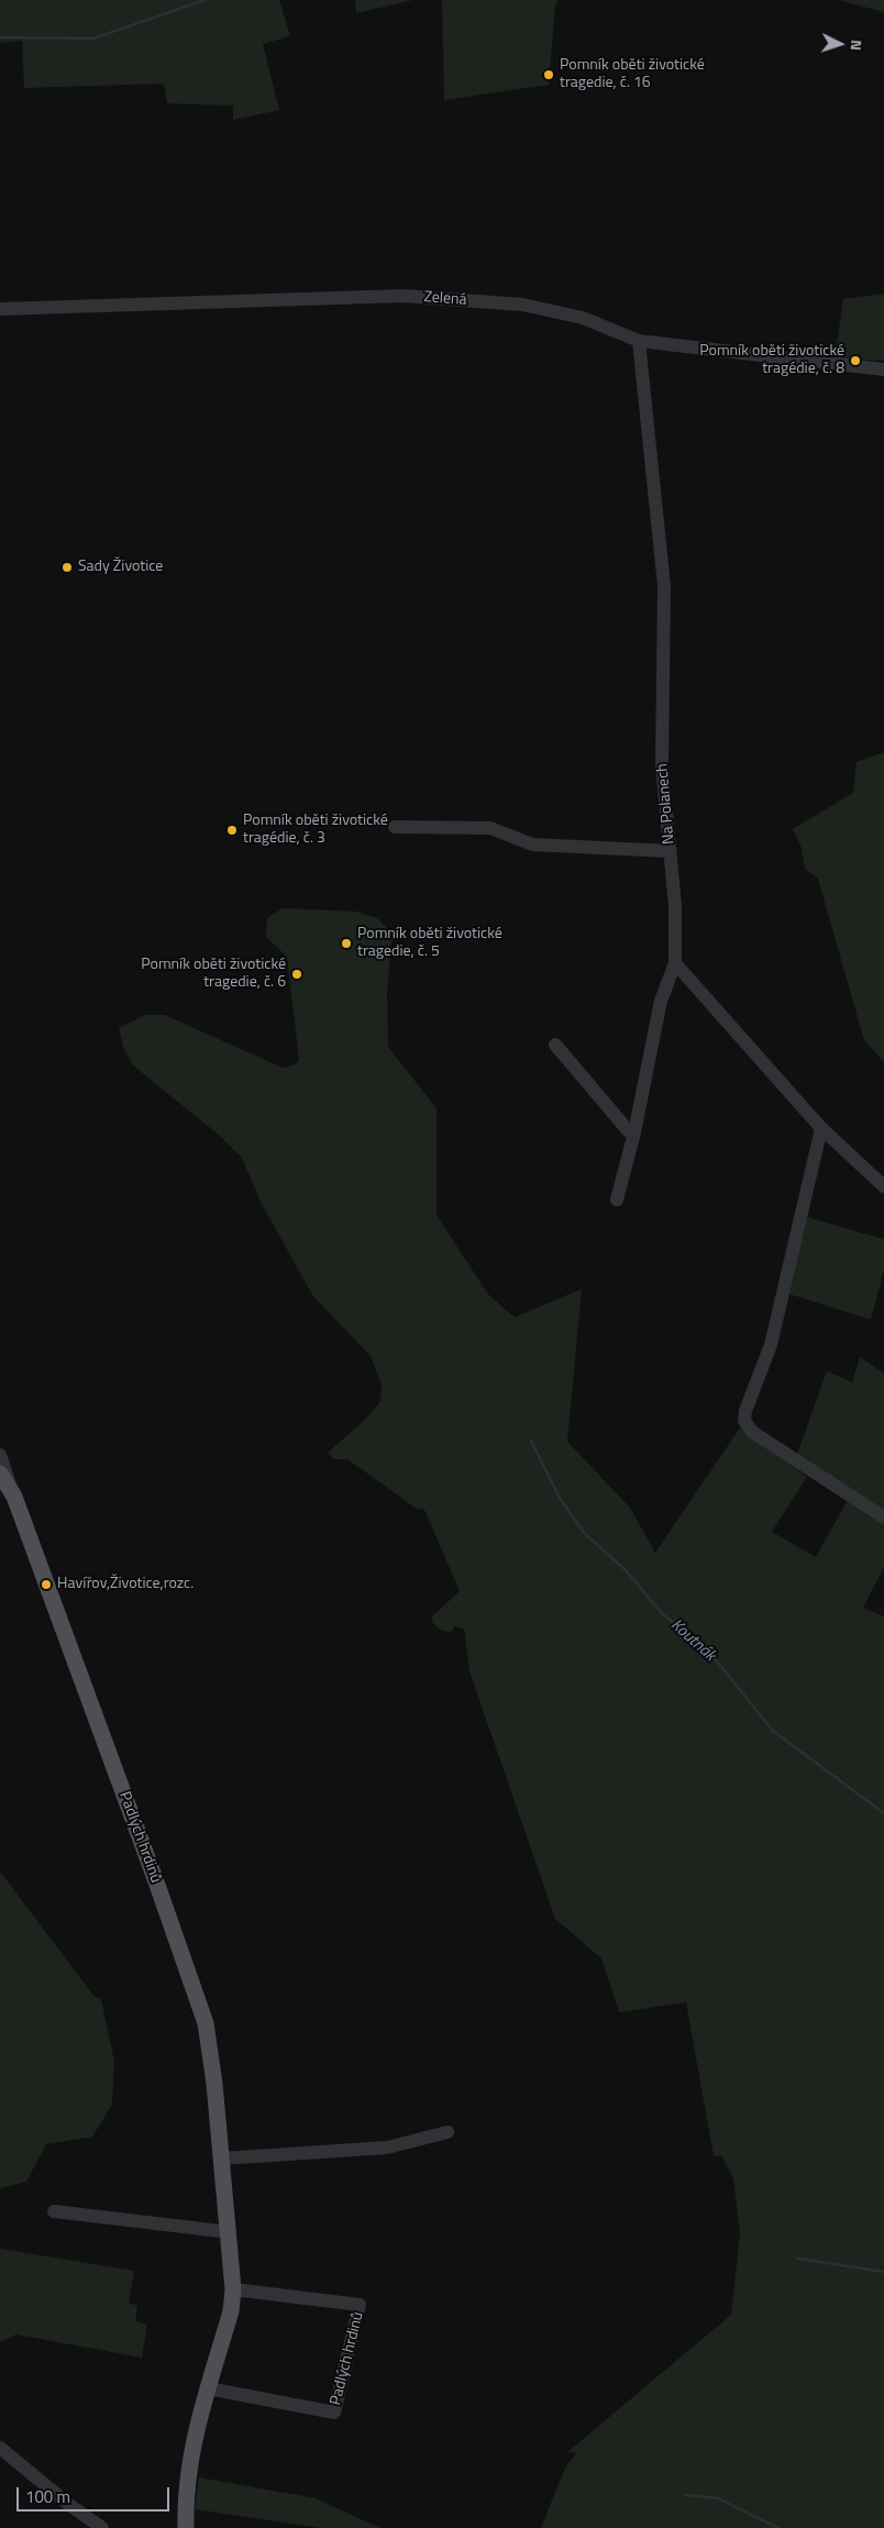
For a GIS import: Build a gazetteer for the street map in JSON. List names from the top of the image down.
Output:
{
  "streets": {
    "main road": ["Padlých hrdinů"],
    "street": ["Zelená", "Na Polanech"]
  },
  "crossings": [
    ["Zelená", "Na Polanech"]
  ],
  "water": ["Koutnák"],
  "places": [
    "Pomník oběti životické tragedie, č. 16",
    "Pomník oběti životické tragédie, č. 8",
    "Sady Životice",
    "Pomník oběti životické tragédie, č. 3",
    "Pomník oběti životické tragedie, č. 5",
    "Pomník oběti životické tragedie, č. 6",
    "Havířov,Životice,rozc."
  ],
  "scale_bar": "100 m",
  "north": "right"
}
